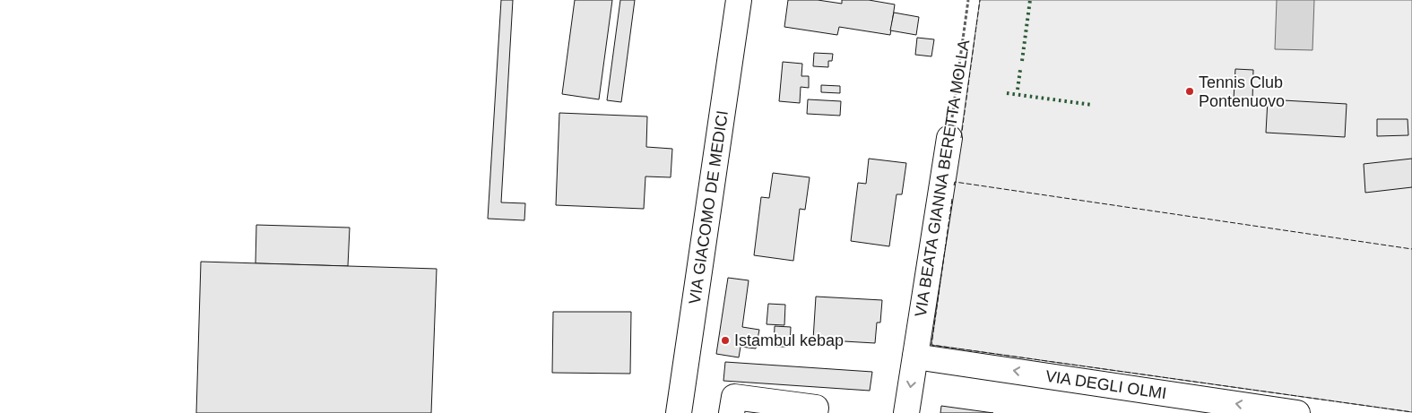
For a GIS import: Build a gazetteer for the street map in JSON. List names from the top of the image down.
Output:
{
  "streets": {
    "street": ["VIA BEATA GIANNA BERETTA MOLLA", "VIA GIACOMO DE MEDICI", "VIA DEGLI OLMI"]
  },
  "crossings": [
    ["VIA BEATA GIANNA BERETTA MOLLA", "VIA DEGLI OLMI"]
  ],
  "one_way": ["VIA DEGLI OLMI"],
  "places": ["Tennis Club Pontenuovo", "Istambul kebap"]
}
